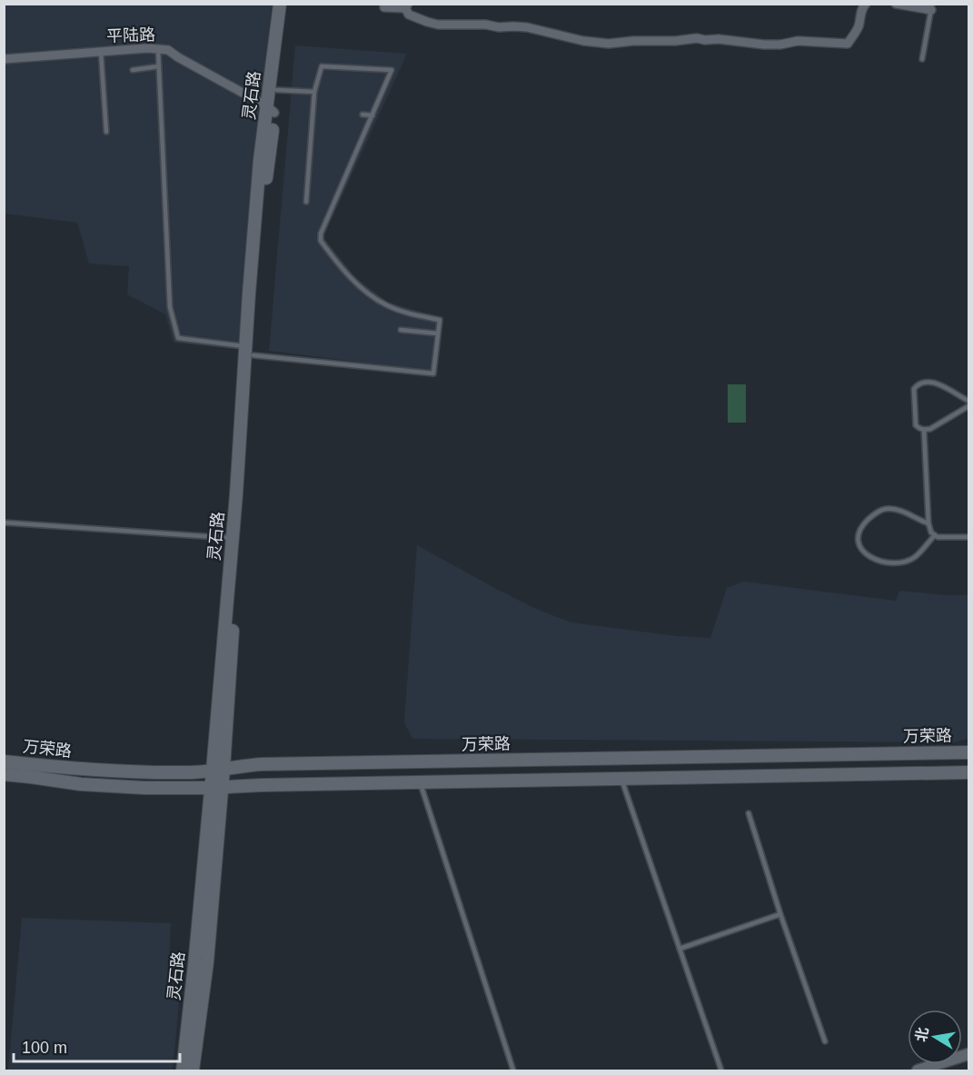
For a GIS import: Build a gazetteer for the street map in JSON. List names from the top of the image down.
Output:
{
  "streets": {
    "main road": ["灵石路", "万荣路"],
    "street": ["平陆路"]
  },
  "crossings": [
    ["平陆路", "灵石路"],
    ["灵石路", "万荣路"]
  ],
  "scale_bar": "100 m",
  "north": "left"
}
